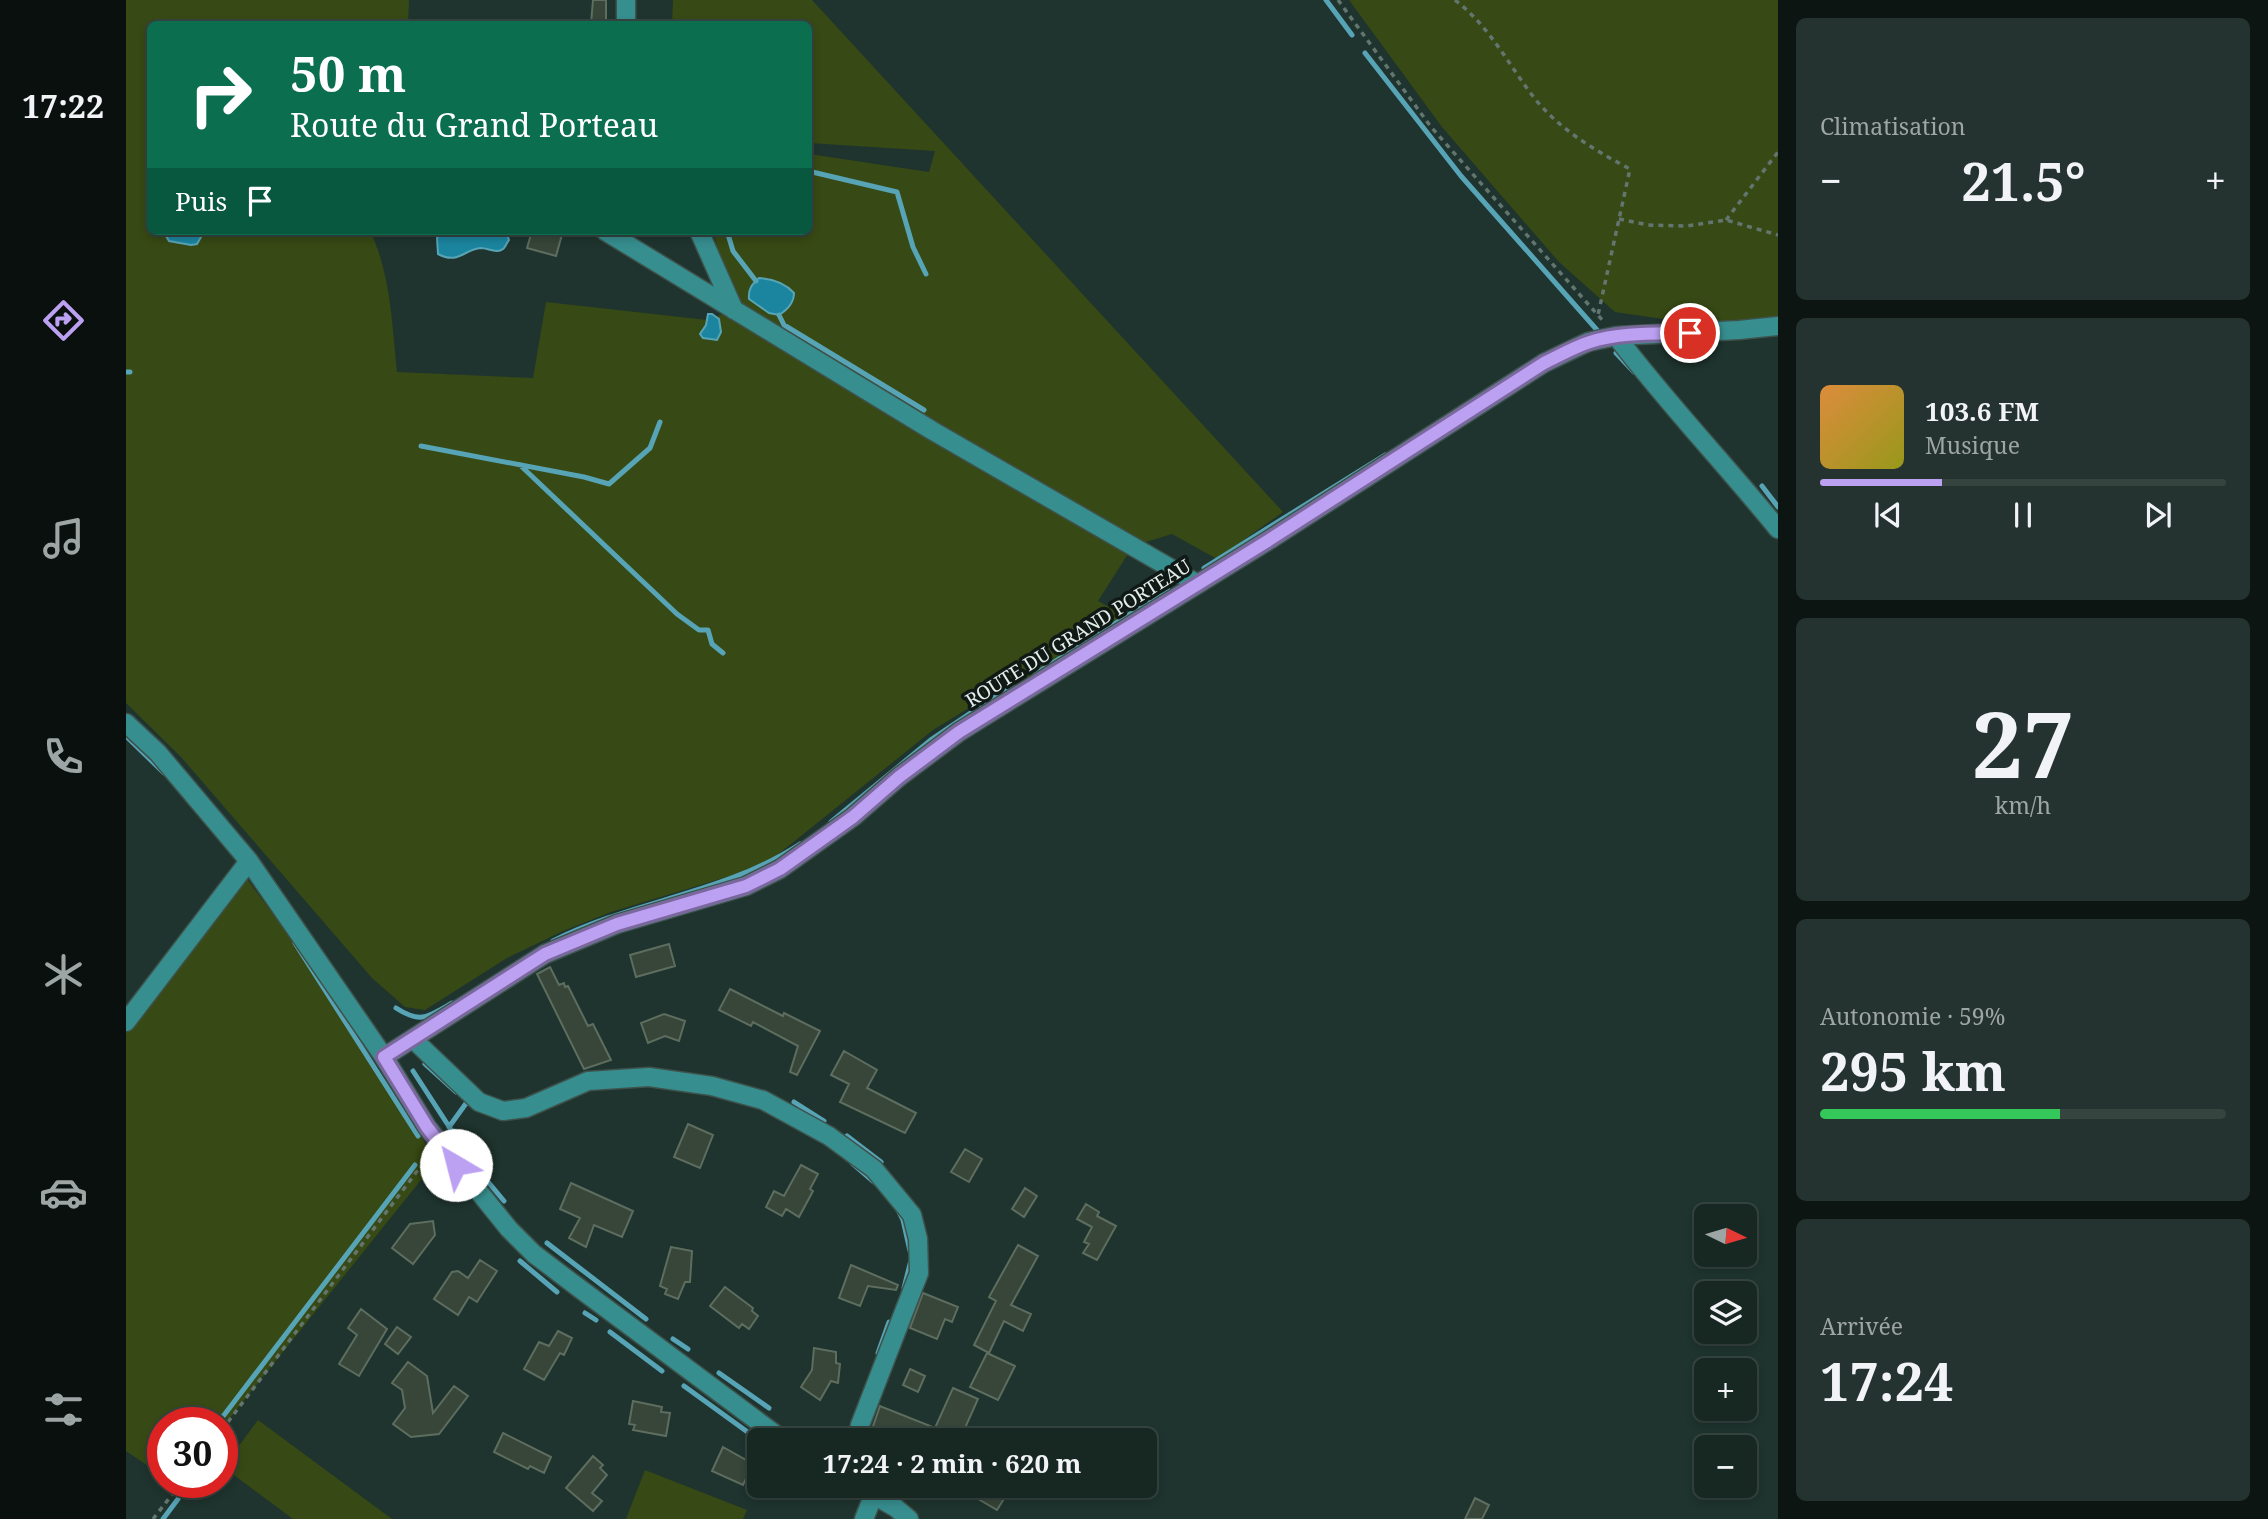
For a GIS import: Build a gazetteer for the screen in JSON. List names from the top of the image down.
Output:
{
  "streets": {
    "street": ["ROUTE DU GRAND PORTEAU"]
  },
  "north": "right",
  "page": {
    "tabs": "17:22",
    "tile": [
      "Climatisation",
      ["27", "km/h"],
      ["Autonomie · 59%", "295 km"],
      ["Arrivée", "17:24"]
    ],
    "turn": ["50 m", "Route du Grand Porteau"],
    "heat": ["−", "21.5°", "+"],
    "then": "Puis",
    "song": ["103.6 FM", "Musique"],
    "map_buttons": ["+", "−"],
    "limit": "30",
    "trip": "17:24 · 2 min · 620 m"
  }
}
